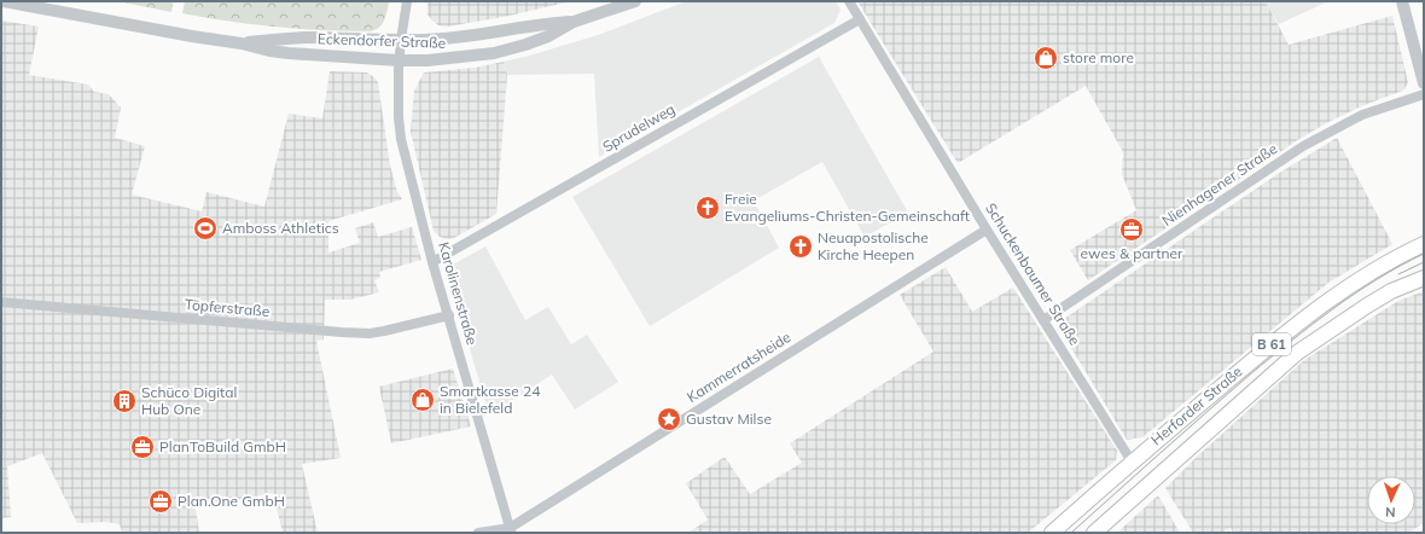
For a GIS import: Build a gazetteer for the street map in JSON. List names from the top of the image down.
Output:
{
  "streets": {
    "main road": ["B 61", "Herforder Straße"],
    "street": [
      "Eckendorfer Straße",
      "Sprudelweg",
      "Nienhagener Straße",
      "Schuckenbaumer Straße",
      "Karolinenstraße",
      "Töpferstraße",
      "Kammerratsheide"
    ]
  },
  "crossings": [
    ["Eckendorfer Straße", "Karolinenstraße"],
    ["Sprudelweg", "Schuckenbaumer Straße"],
    ["Sprudelweg", "Karolinenstraße"],
    ["Nienhagener Straße", "Schuckenbaumer Straße"],
    ["Schuckenbaumer Straße", "Kammerratsheide"],
    ["Schuckenbaumer Straße", "Herforder Straße"],
    ["Karolinenstraße", "Töpferstraße"],
    ["Karolinenstraße", "Kammerratsheide"]
  ],
  "places": {
    "shop": ["store more", "Smartkasse 24 in Bielefeld"],
    "church": ["Freie Evangeliums-Christen-Gemeinschaft", "Neuapostolische Kirche Heepen"],
    "sports": ["Amboss Athletics"],
    "office": ["ewes & partner", "PlanToBuild GmbH", "Plan.One GmbH"],
    "building": ["Schüco Digital Hub One"],
    "place": ["Gustav Milse"]
  },
  "north": "bottom"
}
